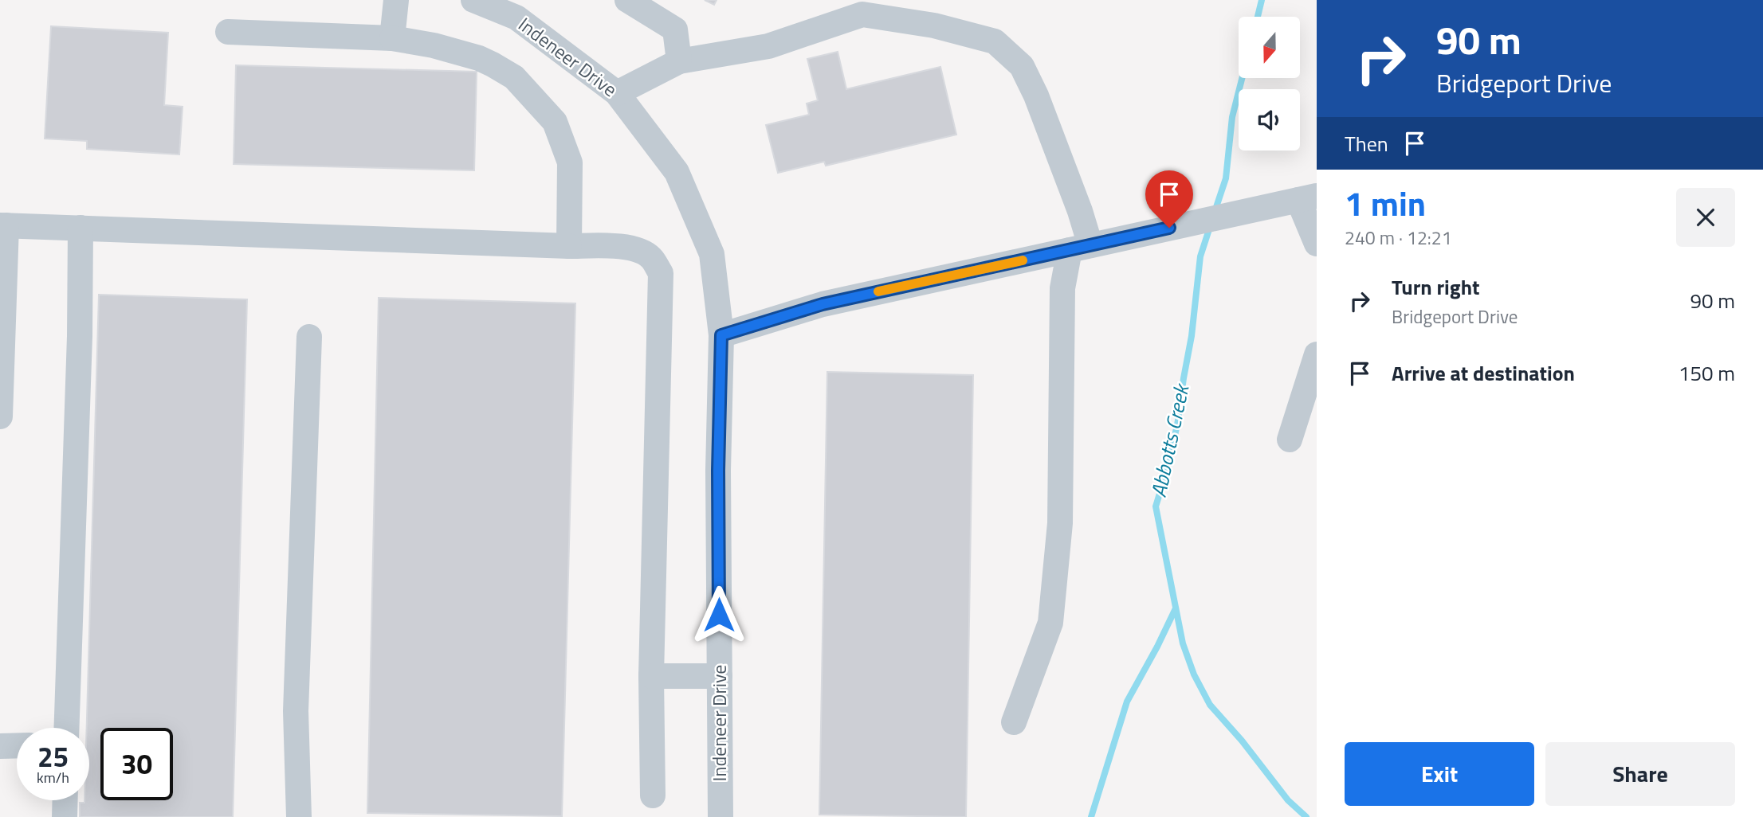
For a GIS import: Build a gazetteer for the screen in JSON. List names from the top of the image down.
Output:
{
  "streets": {
    "street": ["Indeneer Drive"]
  },
  "water": ["Abbotts Creek"],
  "north": "bottom",
  "page": {
    "turn": ["90 m", "Bridgeport Drive"],
    "then": "Then",
    "heading": ["1 min", "240 m · 12:21"],
    "list": [
      {
        "name": "Turn right",
        "note": "Bridgeport Drive",
        "value": "90 m"
      },
      {
        "name": "Arrive at destination",
        "value": "150 m"
      }
    ],
    "speed": "25 km/h",
    "limit": "30",
    "buttons": ["Exit", "Share"]
  }
}
